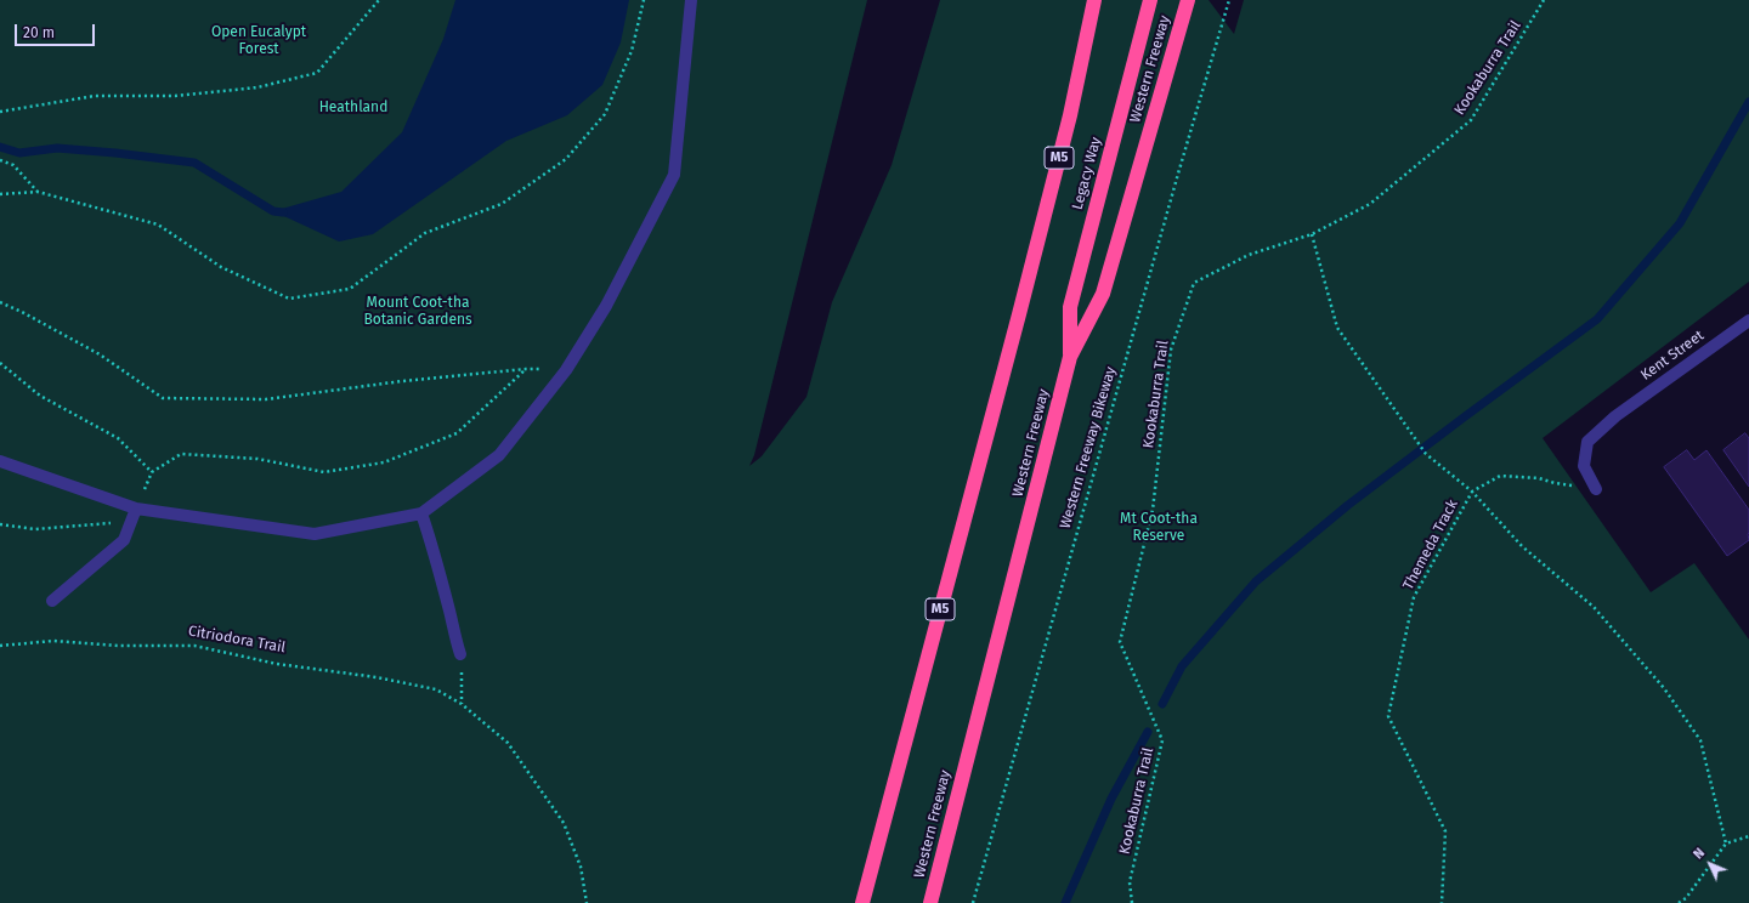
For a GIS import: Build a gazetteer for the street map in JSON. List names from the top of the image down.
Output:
{
  "streets": {
    "highway": ["Western Freeway", "M5", "Legacy Way"],
    "street": ["Kent Street"],
    "path": [
      "Kookaburra Trail",
      "Western Freeway Bikeway",
      "Themeda Track",
      "Citriodora Trail"
    ]
  },
  "crossings": [
    ["Kookaburra Trail", "Themeda Track"],
    ["Western Freeway", "Legacy Way"]
  ],
  "parks": [
    "Open Eucalypt Forest",
    "Heathland",
    "Mount Coot-tha Botanic Gardens",
    "Mt Coot-tha Reserve"
  ],
  "scale_bar": "20 m",
  "north": "top left"
}
